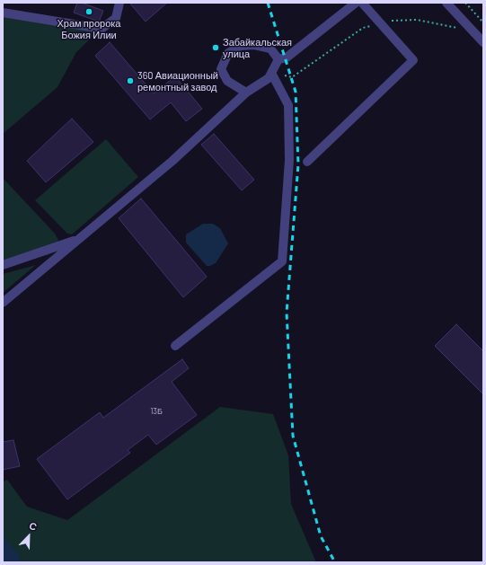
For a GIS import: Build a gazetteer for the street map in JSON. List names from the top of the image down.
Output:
{
  "places": ["Храм пророка Божия Илии", "Забайкальская улица", "360 Авиационный ремонтный завод"],
  "house_numbers": ["13Б"],
  "north": "top right"
}
